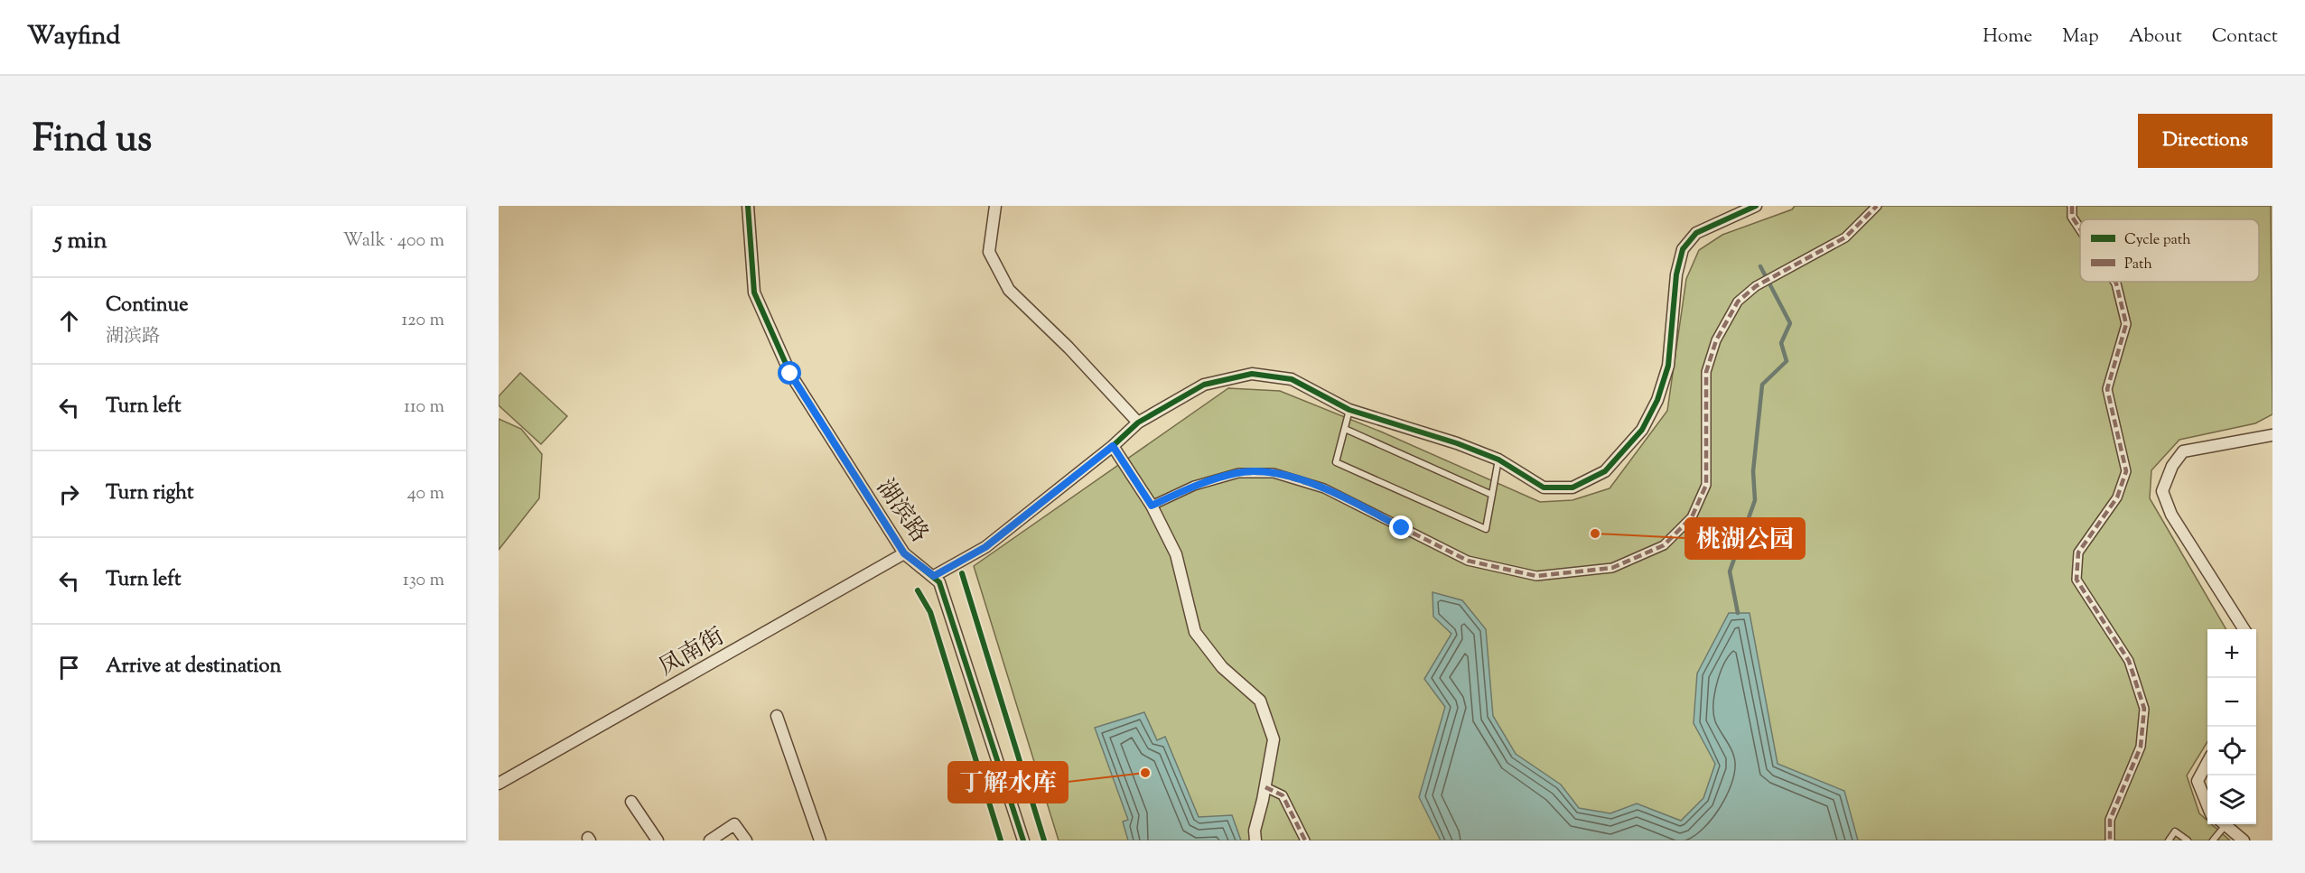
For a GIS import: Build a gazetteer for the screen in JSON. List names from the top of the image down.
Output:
{
  "streets": {
    "street": ["湖滨路", "凤南街"]
  },
  "crossings": [
    ["湖滨路", "凤南街"]
  ],
  "places": ["桃湖公园", "丁解水库"],
  "legend": ["Cycle path", "Path"],
  "page": {
    "header": "Wayfind",
    "nav": [
      "Home",
      "Map",
      "About",
      "Contact"
    ],
    "title": "Find us",
    "buttons": "Directions",
    "heading": ["5 min", "Walk · 400 m"],
    "list": [
      ["Continue", "湖滨路", "120 m"],
      ["Turn left", "110 m"],
      ["Turn right", "40 m"],
      ["Turn left", "130 m"],
      "Arrive at destination"
    ],
    "map_buttons": ["+", "−"]
  }
}
